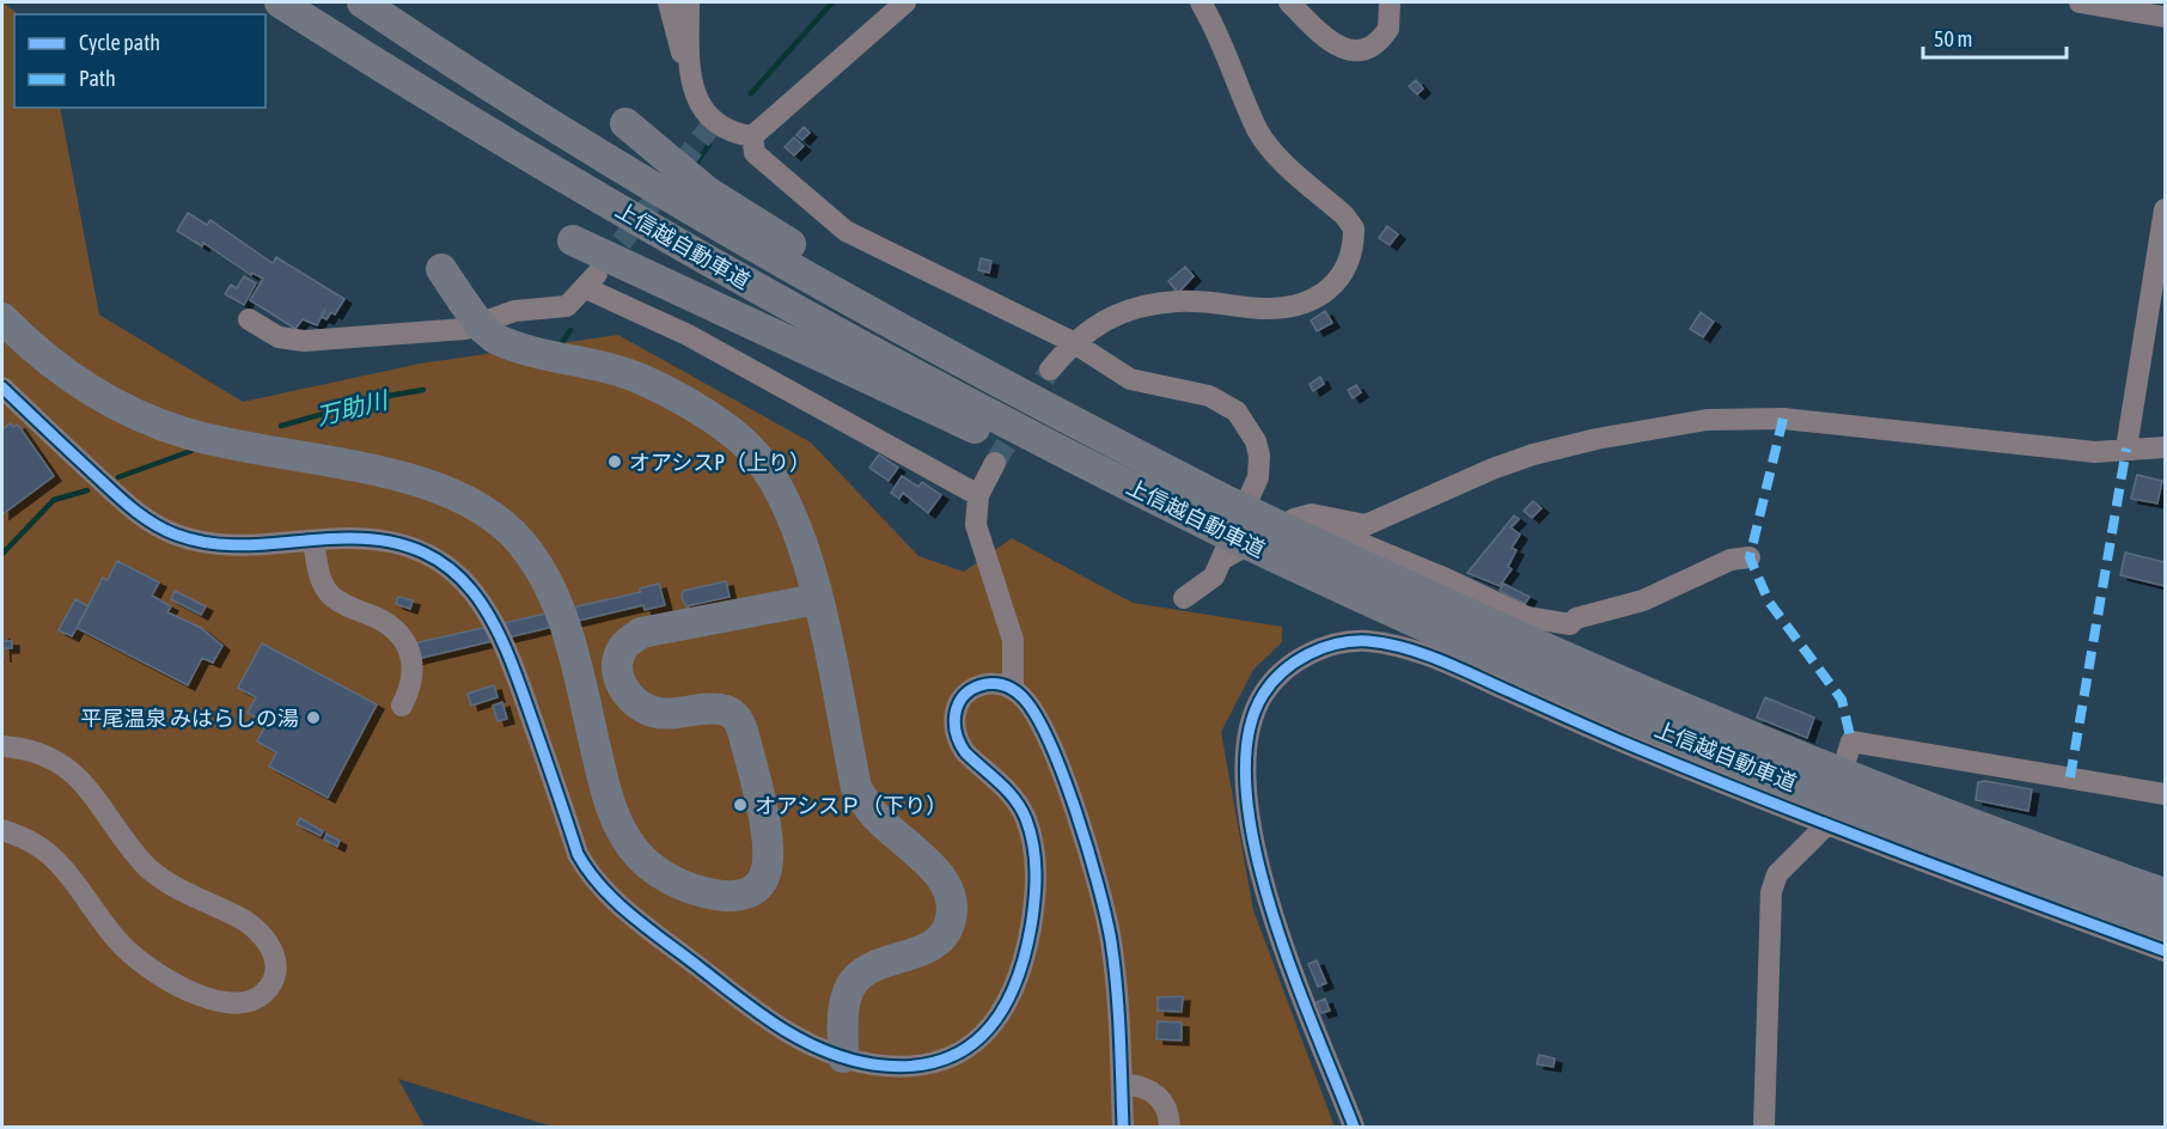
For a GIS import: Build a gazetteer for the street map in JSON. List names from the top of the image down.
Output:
{
  "streets": {
    "highway": ["上信越自動車道"]
  },
  "water": ["万助川"],
  "places": ["オアシスP（上り）", "平尾温泉 みはらしの湯", "オアシスＰ（下り）"],
  "legend": ["Cycle path", "Path"],
  "scale_bar": "50 m"
}
